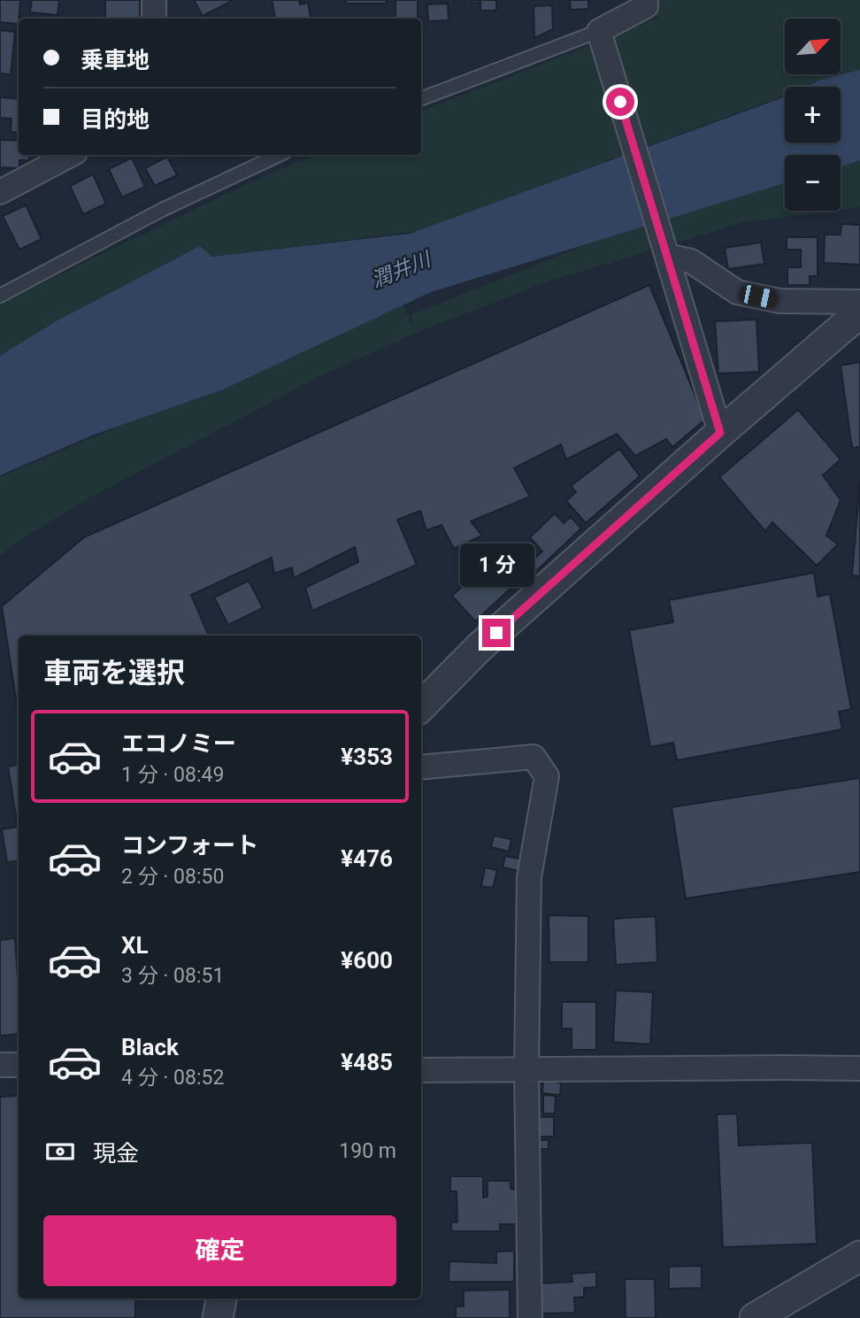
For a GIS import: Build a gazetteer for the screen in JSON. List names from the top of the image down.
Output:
{
  "water": ["潤井川"],
  "north": "top right",
  "page": {
    "map_buttons": ["+", "−"],
    "banner": ["乗車地", "目的地"],
    "bubble": "1 分",
    "heading": "車両を選択",
    "list": [
      {
        "name": "エコノミー",
        "note": "1 分 · 08:49",
        "value": "¥353"
      },
      {
        "name": "コンフォート",
        "note": "2 分 · 08:50",
        "value": "¥476"
      },
      {
        "name": "XL",
        "note": "3 分 · 08:51",
        "value": "¥600"
      },
      {
        "name": "Black",
        "note": "4 分 · 08:52",
        "value": "¥485"
      }
    ],
    "pay": ["現金", "190 m"],
    "buttons": "確定"
  }
}
